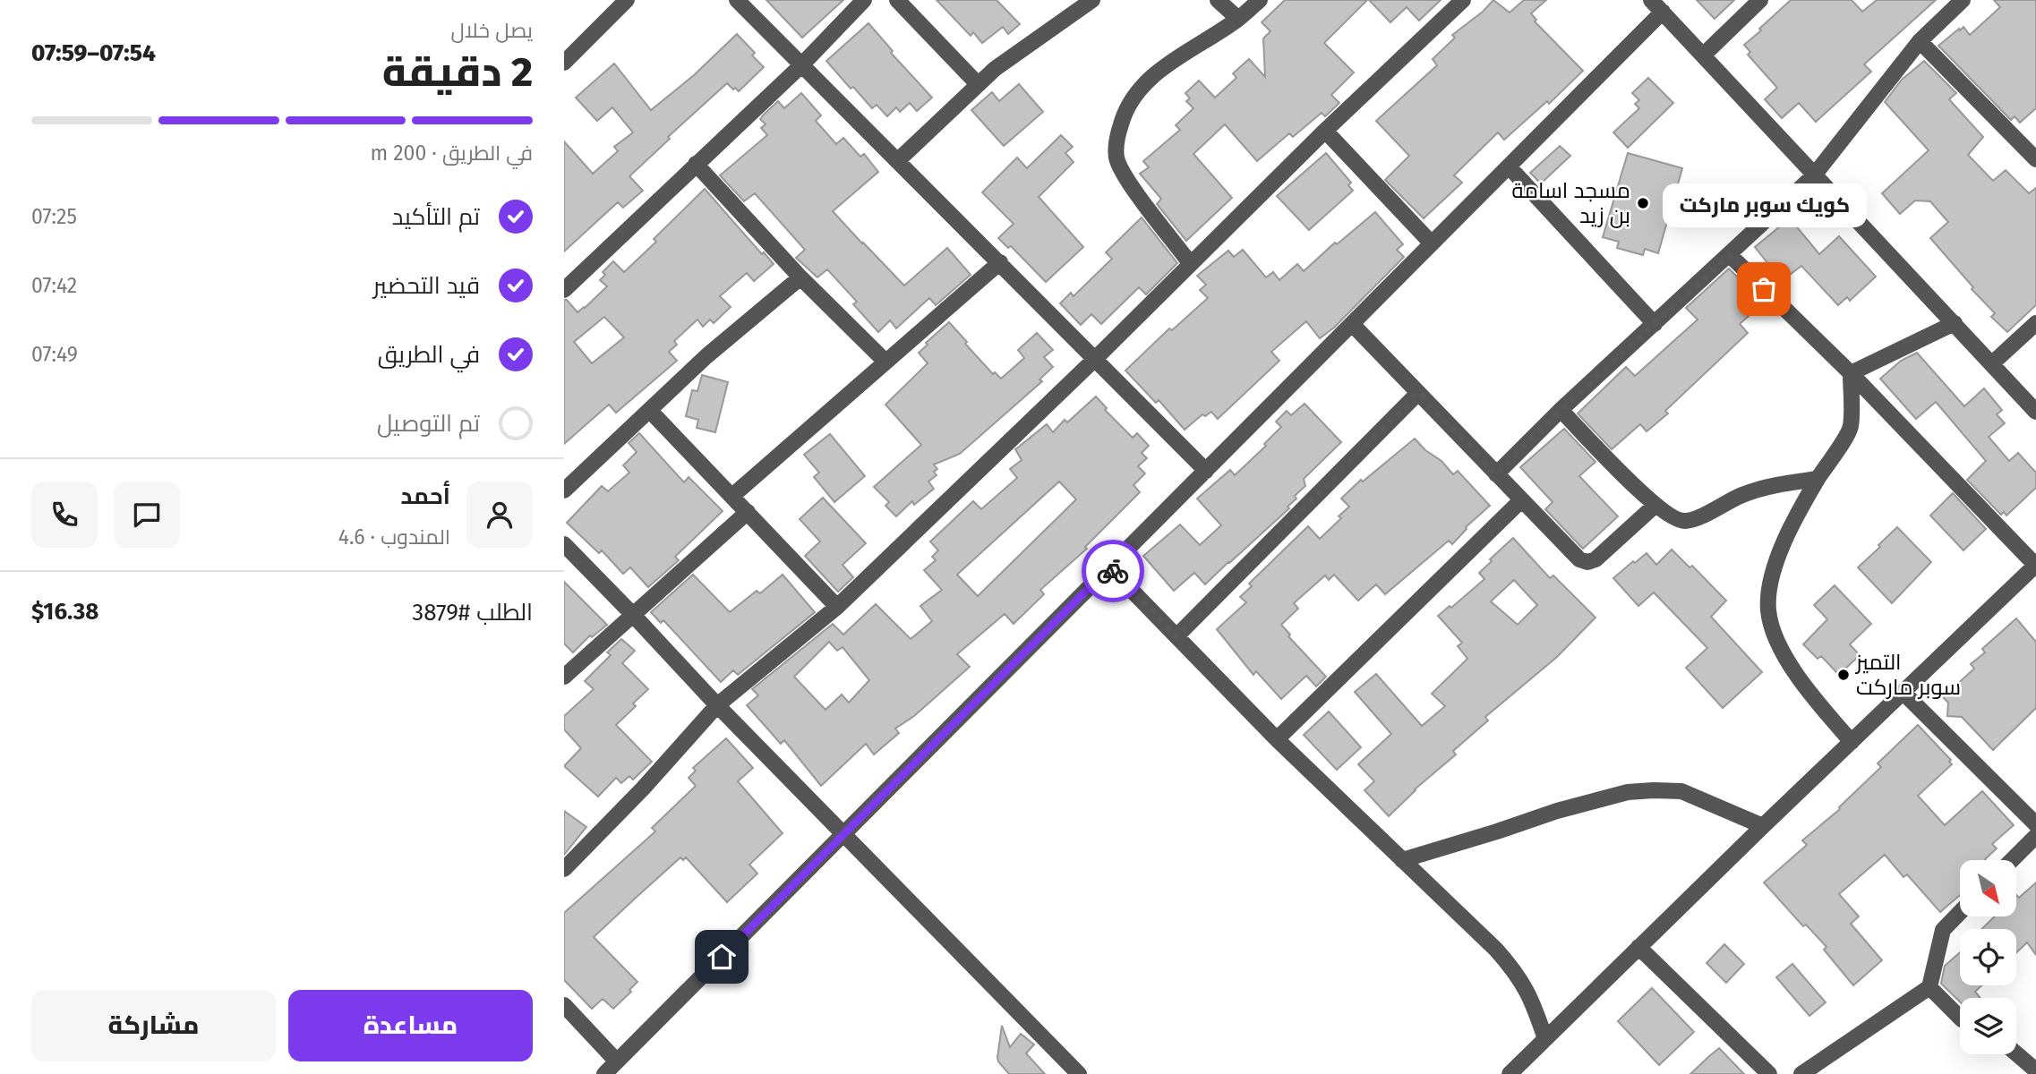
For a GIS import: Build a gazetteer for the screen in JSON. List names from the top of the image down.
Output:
{
  "places": ["مسجد اسامة بن زيد", "كويك سوبر ماركت", "التميز سوبر ماركت"],
  "north": "bottom right",
  "page": {
    "heading": ["2 دقيقة", "يصل خلال", "07:54–07:59"],
    "panel": [
      "أحمد",
      "المندوب · 4.6",
      "الطلب #3879",
      "$16.38"
    ],
    "bar": "في الطريق · 200 m",
    "list": [
      ["تم التأكيد", "07:25"],
      ["قيد التحضير", "07:42"],
      ["في الطريق", "07:49"],
      "تم التوصيل"
    ],
    "bubble": "كويك سوبر ماركت",
    "buttons": ["مساعدة", "مشاركة"]
  }
}
